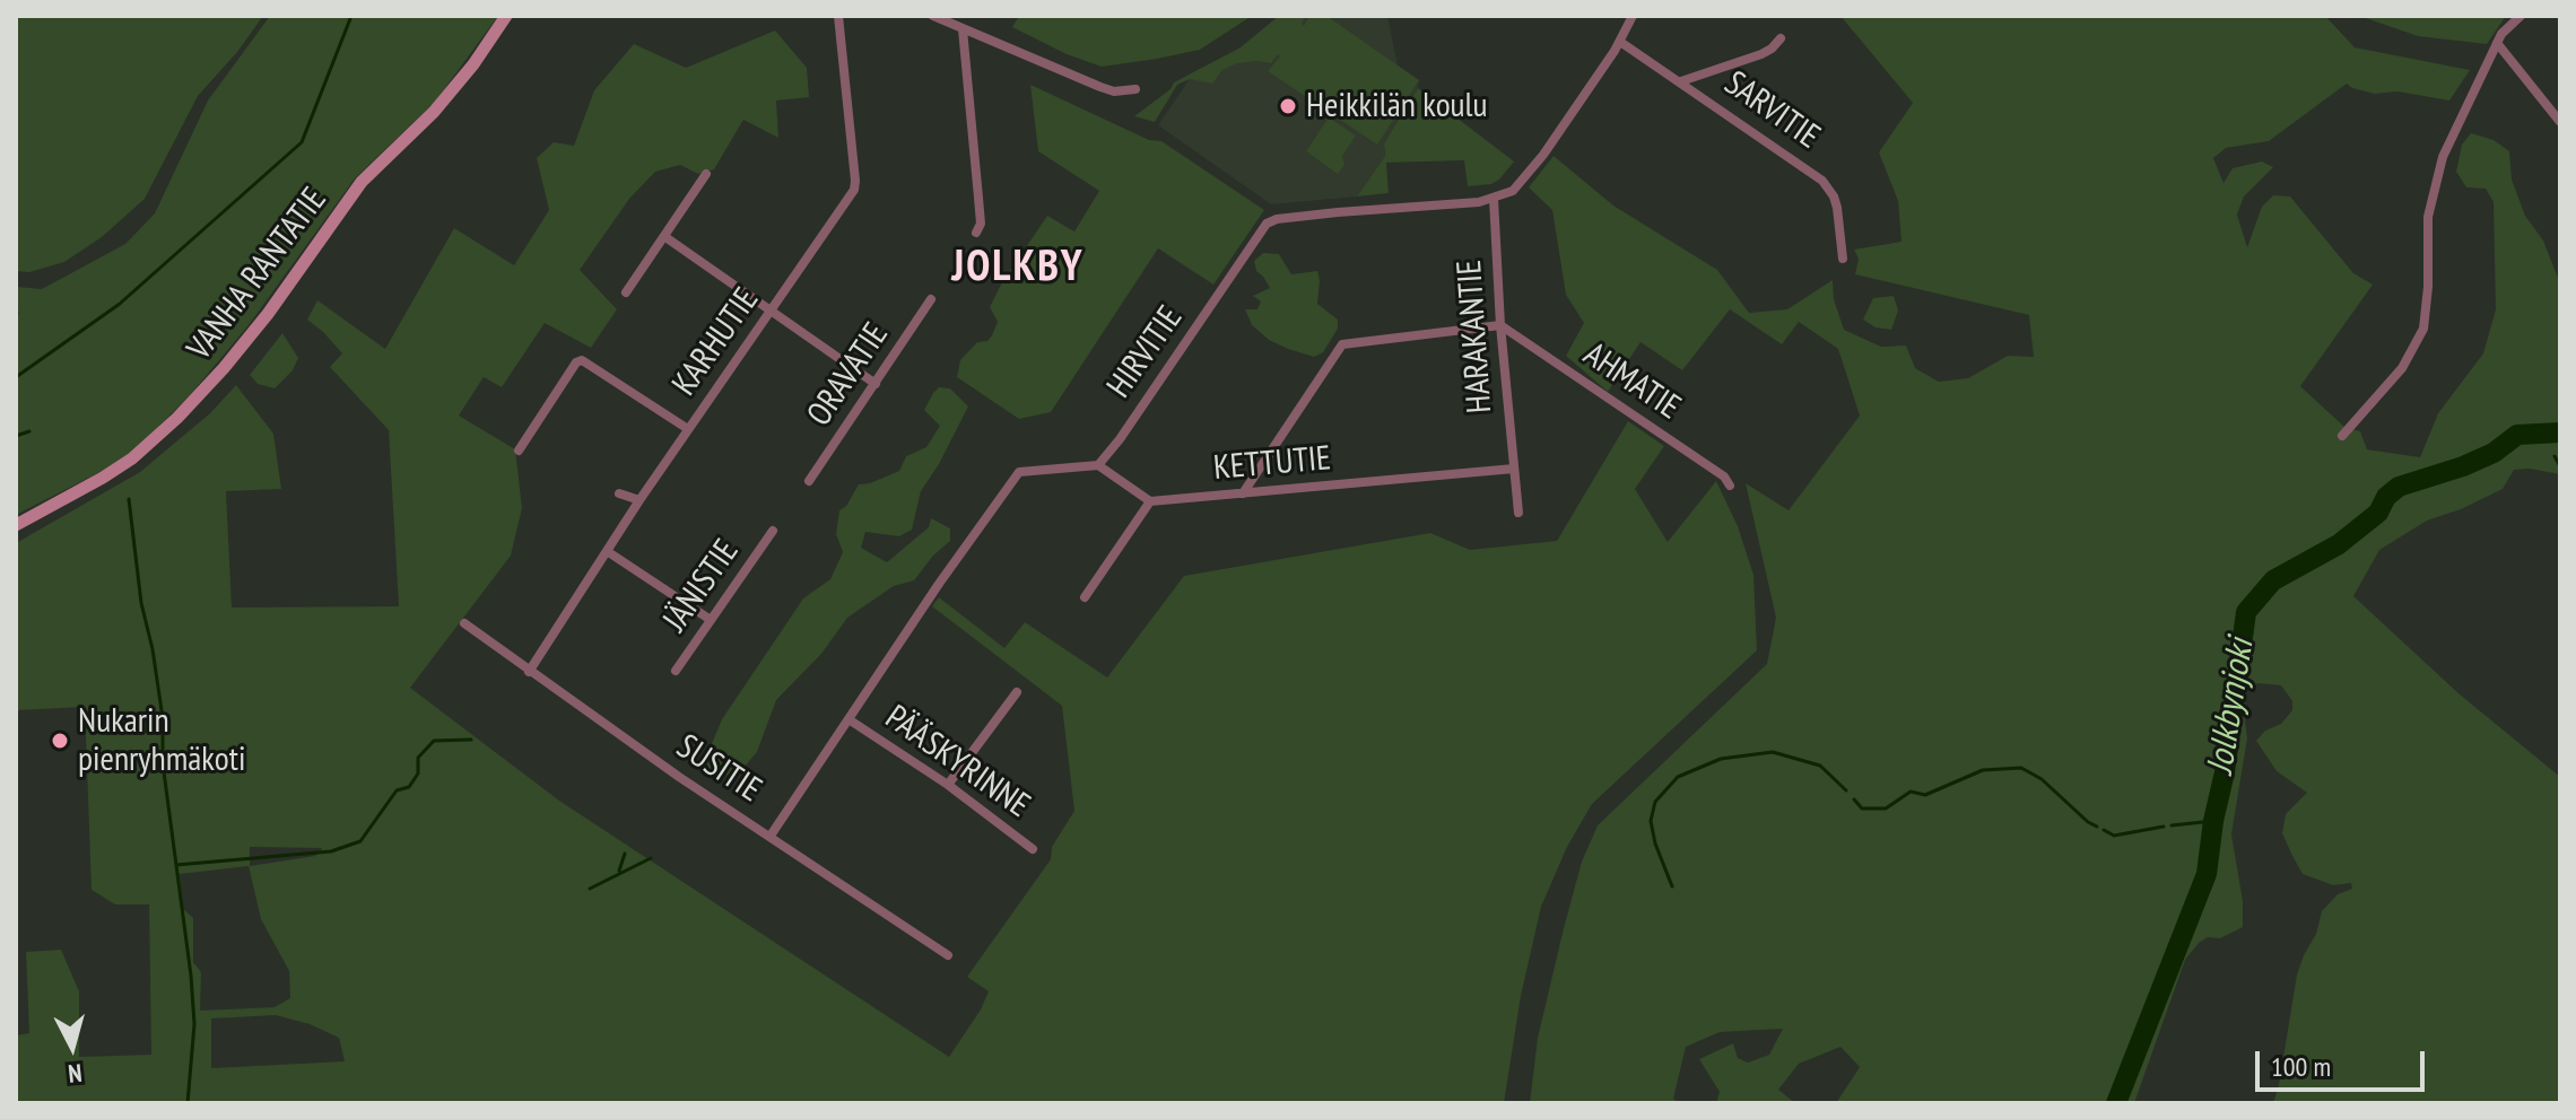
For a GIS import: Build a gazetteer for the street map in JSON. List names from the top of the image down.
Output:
{
  "streets": {
    "main road": ["VANHA RANTATIE"],
    "street": [
      "SARVITIE",
      "HARAKANTIE",
      "KARHUTIE",
      "HIRVITIE",
      "ORAVATIE",
      "AHMATIE",
      "KETTUTIE",
      "JÄNISTIE",
      "PÄÄSKYRINNE",
      "SUSITIE"
    ]
  },
  "crossings": [
    ["HARAKANTIE", "HIRVITIE"],
    ["HARAKANTIE", "AHMATIE"],
    ["HARAKANTIE", "KETTUTIE"],
    ["KARHUTIE", "SUSITIE"]
  ],
  "districts": ["JOLKBY"],
  "water": ["Jolkbynjoki"],
  "places": ["Heikkilän koulu", "Nukarin pienryhmäkoti"],
  "scale_bar": "100 m",
  "north": "bottom"
}
